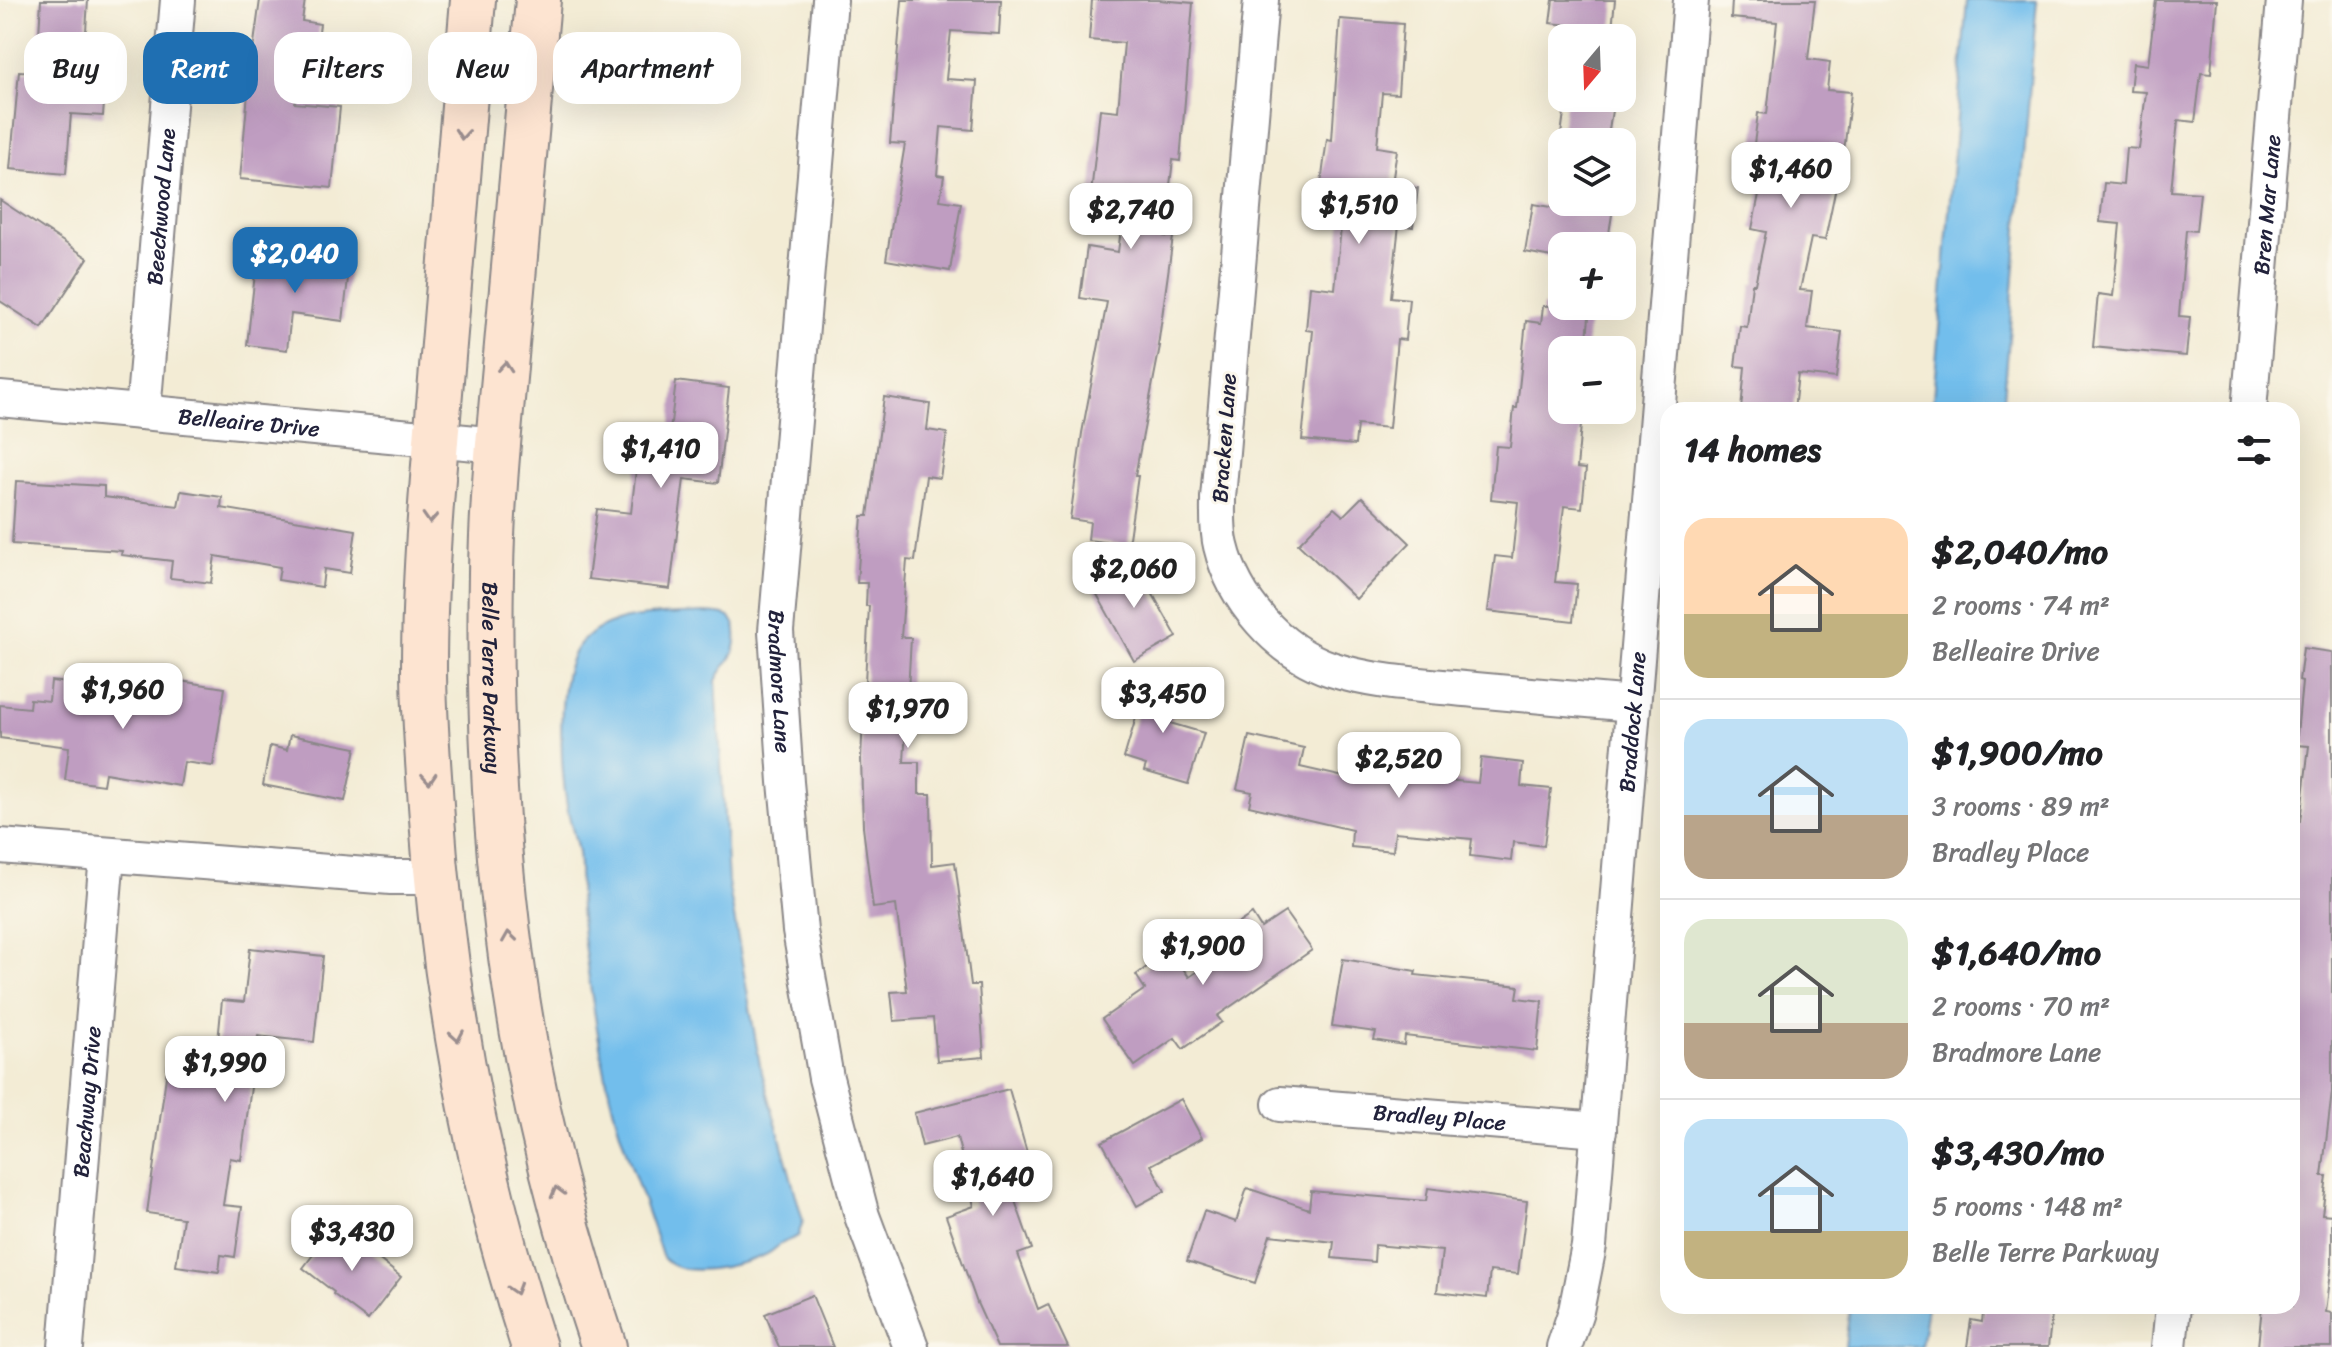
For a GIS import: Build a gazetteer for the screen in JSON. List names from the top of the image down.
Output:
{
  "streets": {
    "main road": ["Belle Terre Parkway"],
    "street": [
      "Bren Mar Lane",
      "Beechwood Lane",
      "Belleaire Drive",
      "Bracken Lane",
      "Bradmore Lane",
      "Braddock Lane",
      "Beachway Drive",
      "Bradley Place"
    ]
  },
  "crossings": [
    ["Beechwood Lane", "Belleaire Drive"],
    ["Belleaire Drive", "Belle Terre Parkway"],
    ["Bracken Lane", "Braddock Lane"],
    ["Braddock Lane", "Bradley Place"]
  ],
  "north": "bottom",
  "page": {
    "map_buttons": ["+", "−"],
    "chip": [
      "Buy",
      "Rent",
      "Filters",
      "New",
      "Apartment"
    ],
    "price": [
      "$1,460",
      "$1,510",
      "$2,740",
      "$2,040",
      "$1,410",
      "$2,060",
      "$1,960",
      "$3,450",
      "$1,970",
      "$2,520",
      "$1,900",
      "$1,990",
      "$1,640",
      "$3,430"
    ],
    "heading": "14 homes",
    "list": [
      {
        "name": "$2,040/mo",
        "note": "2 rooms · 74 m² · Belleaire Drive"
      },
      {
        "name": "$1,900/mo",
        "note": "3 rooms · 89 m² · Bradley Place"
      },
      {
        "name": "$1,640/mo",
        "note": "2 rooms · 70 m² · Bradmore Lane"
      },
      {
        "name": "$3,430/mo",
        "note": "5 rooms · 148 m² · Belle Terre Parkway"
      }
    ]
  }
}
